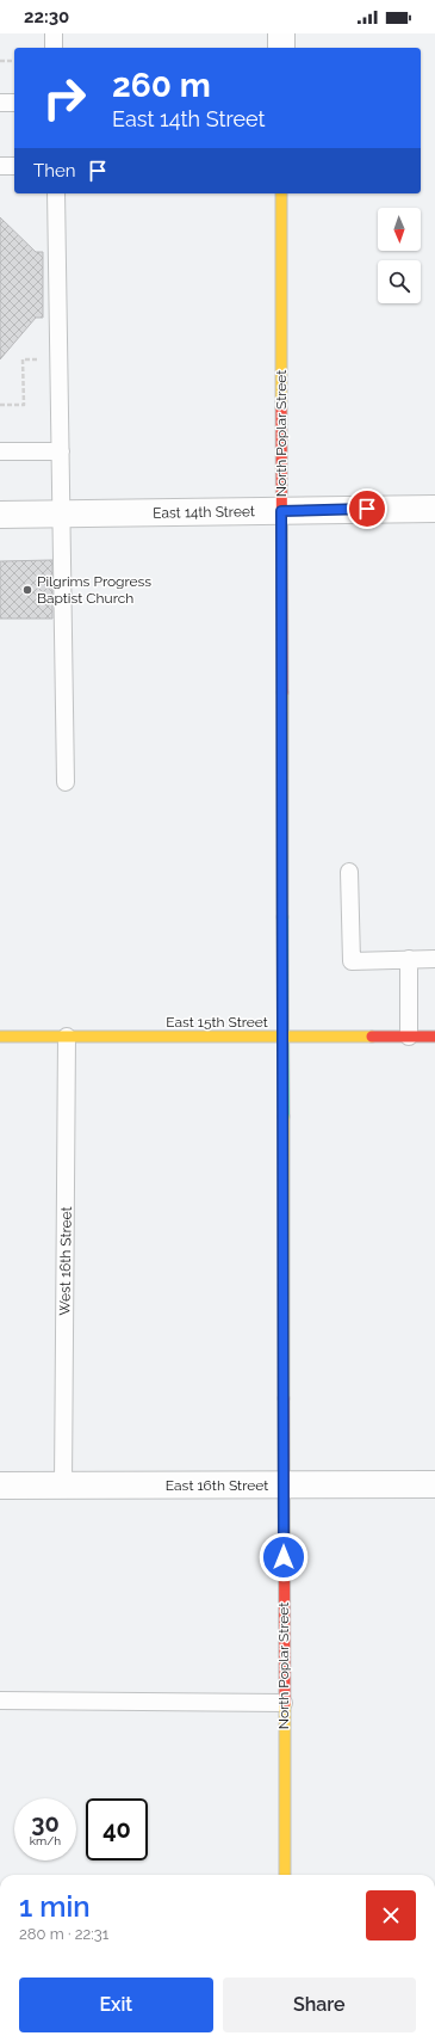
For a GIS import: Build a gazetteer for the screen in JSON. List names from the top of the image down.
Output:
{
  "streets": {
    "street": [
      "North Poplar Street",
      "East 14th Street",
      "East 15th Street",
      "East 16th Street"
    ],
    "lane": ["West 16th Street"]
  },
  "crossings": [
    ["North Poplar Street", "East 14th Street"],
    ["North Poplar Street", "East 15th Street"],
    ["North Poplar Street", "East 16th Street"],
    ["East 15th Street", "West 16th Street"],
    ["West 16th Street", "East 16th Street"]
  ],
  "places": ["Pilgrims Progress Baptist Church"],
  "north": "bottom",
  "page": {
    "status": "22:30",
    "turn": ["260 m", "East 14th Street"],
    "then": "Then",
    "speed": "30 km/h",
    "limit": "40",
    "heading": ["1 min", "280 m · 22:31"],
    "buttons": ["Exit", "Share"]
  }
}
